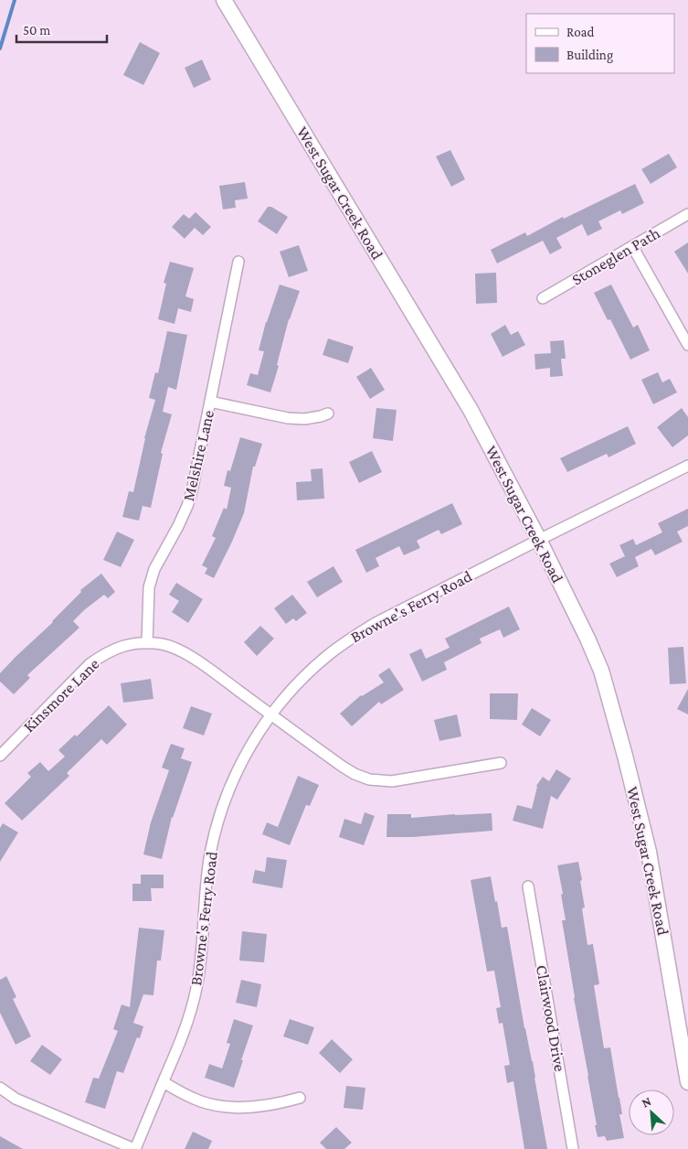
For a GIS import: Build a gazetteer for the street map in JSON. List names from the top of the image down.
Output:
{
  "streets": {
    "main road": ["West Sugar Creek Road"],
    "street": [
      "Stoneglen Path",
      "Melshire Lane",
      "Browne's Ferry Road",
      "Kinsmore Lane",
      "Clairwood Drive"
    ]
  },
  "crossings": [
    ["West Sugar Creek Road", "Browne's Ferry Road"],
    ["Melshire Lane", "Kinsmore Lane"],
    ["Browne's Ferry Road", "Kinsmore Lane"]
  ],
  "legend": ["Road", "Building"],
  "scale_bar": "50 m",
  "north": "top left"
}
